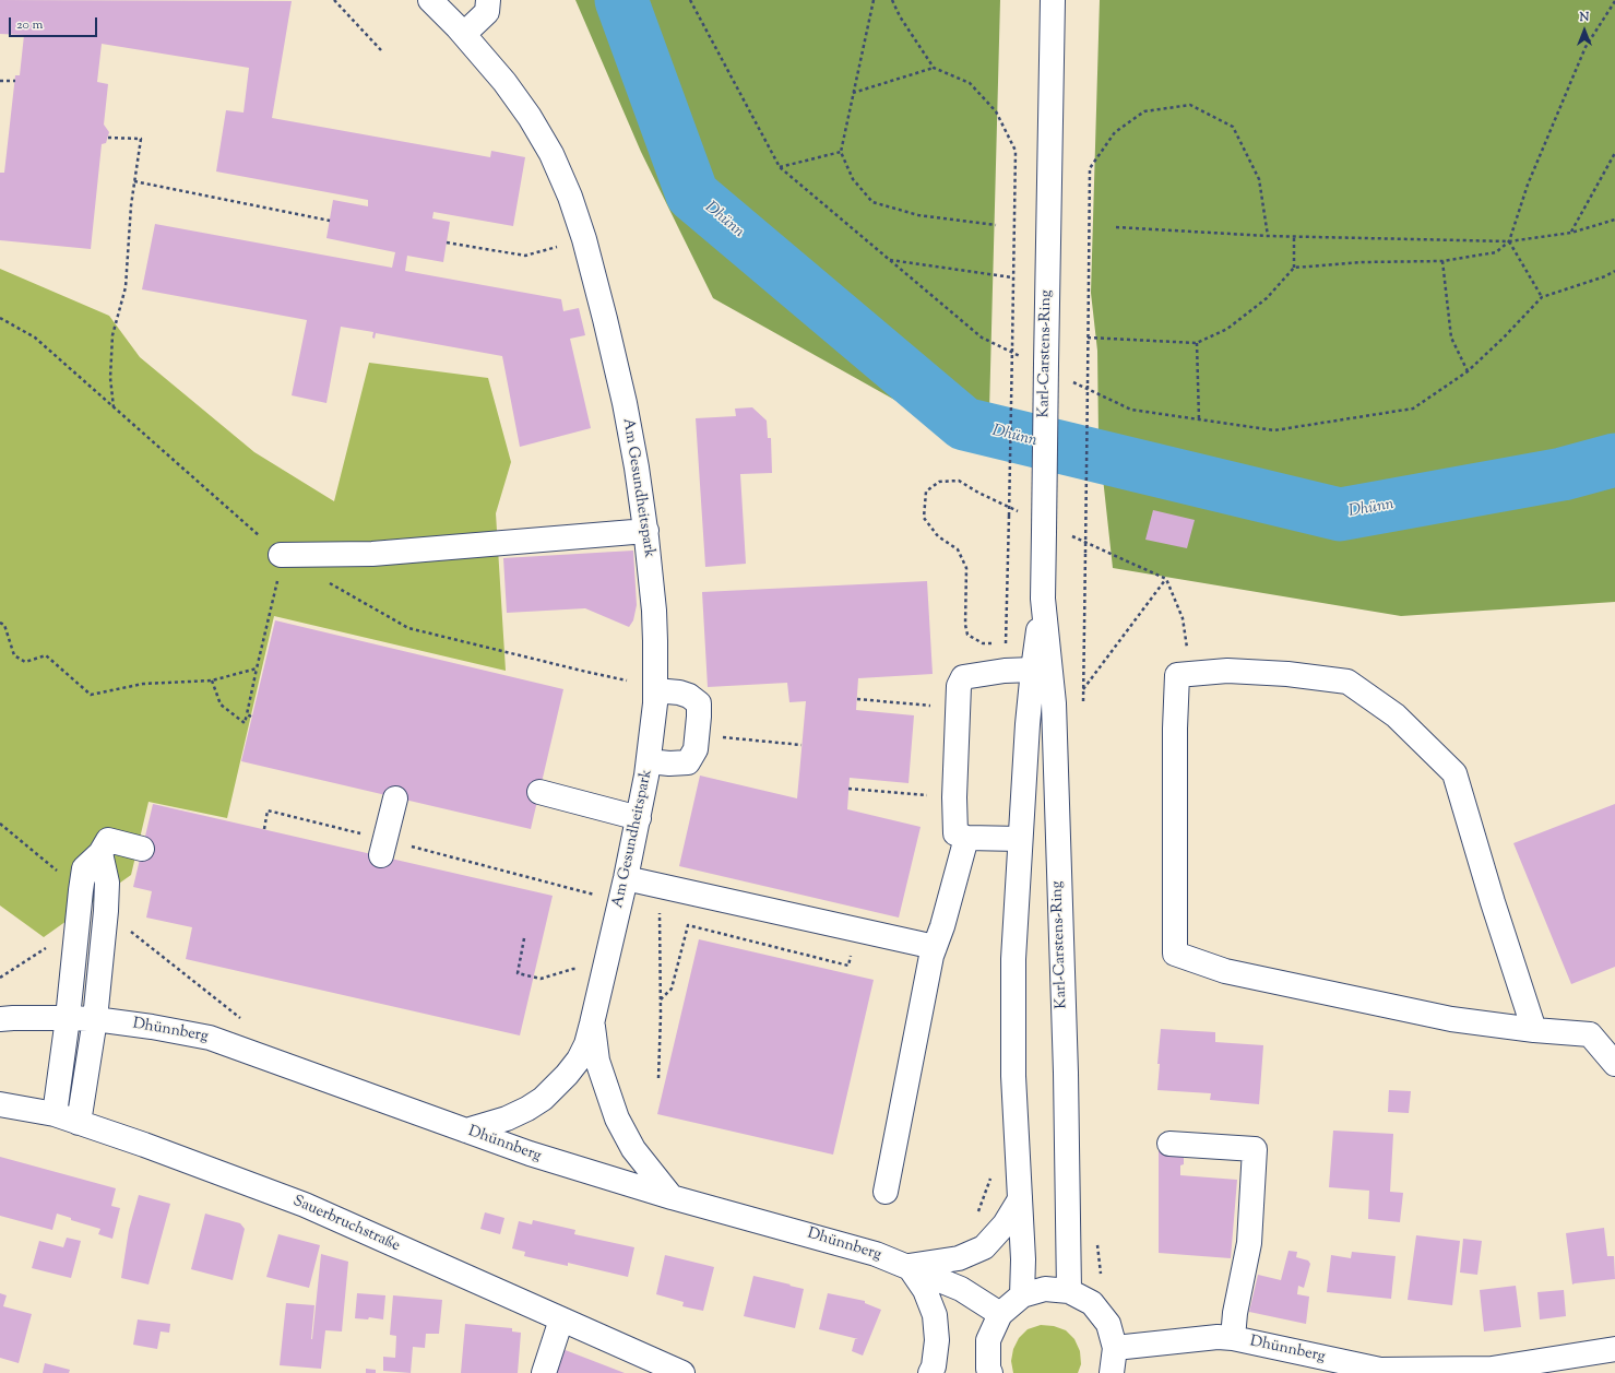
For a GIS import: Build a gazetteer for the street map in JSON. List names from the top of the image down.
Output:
{
  "streets": {
    "street": [
      "Karl-Carstens-Ring",
      "Am Gesundheitspark",
      "Dhünnberg",
      "Sauerbruchstraße"
    ]
  },
  "crossings": [
    ["Am Gesundheitspark", "Dhünnberg"]
  ],
  "water": ["Dhünn"],
  "scale_bar": "20 m",
  "north": "top"
}
